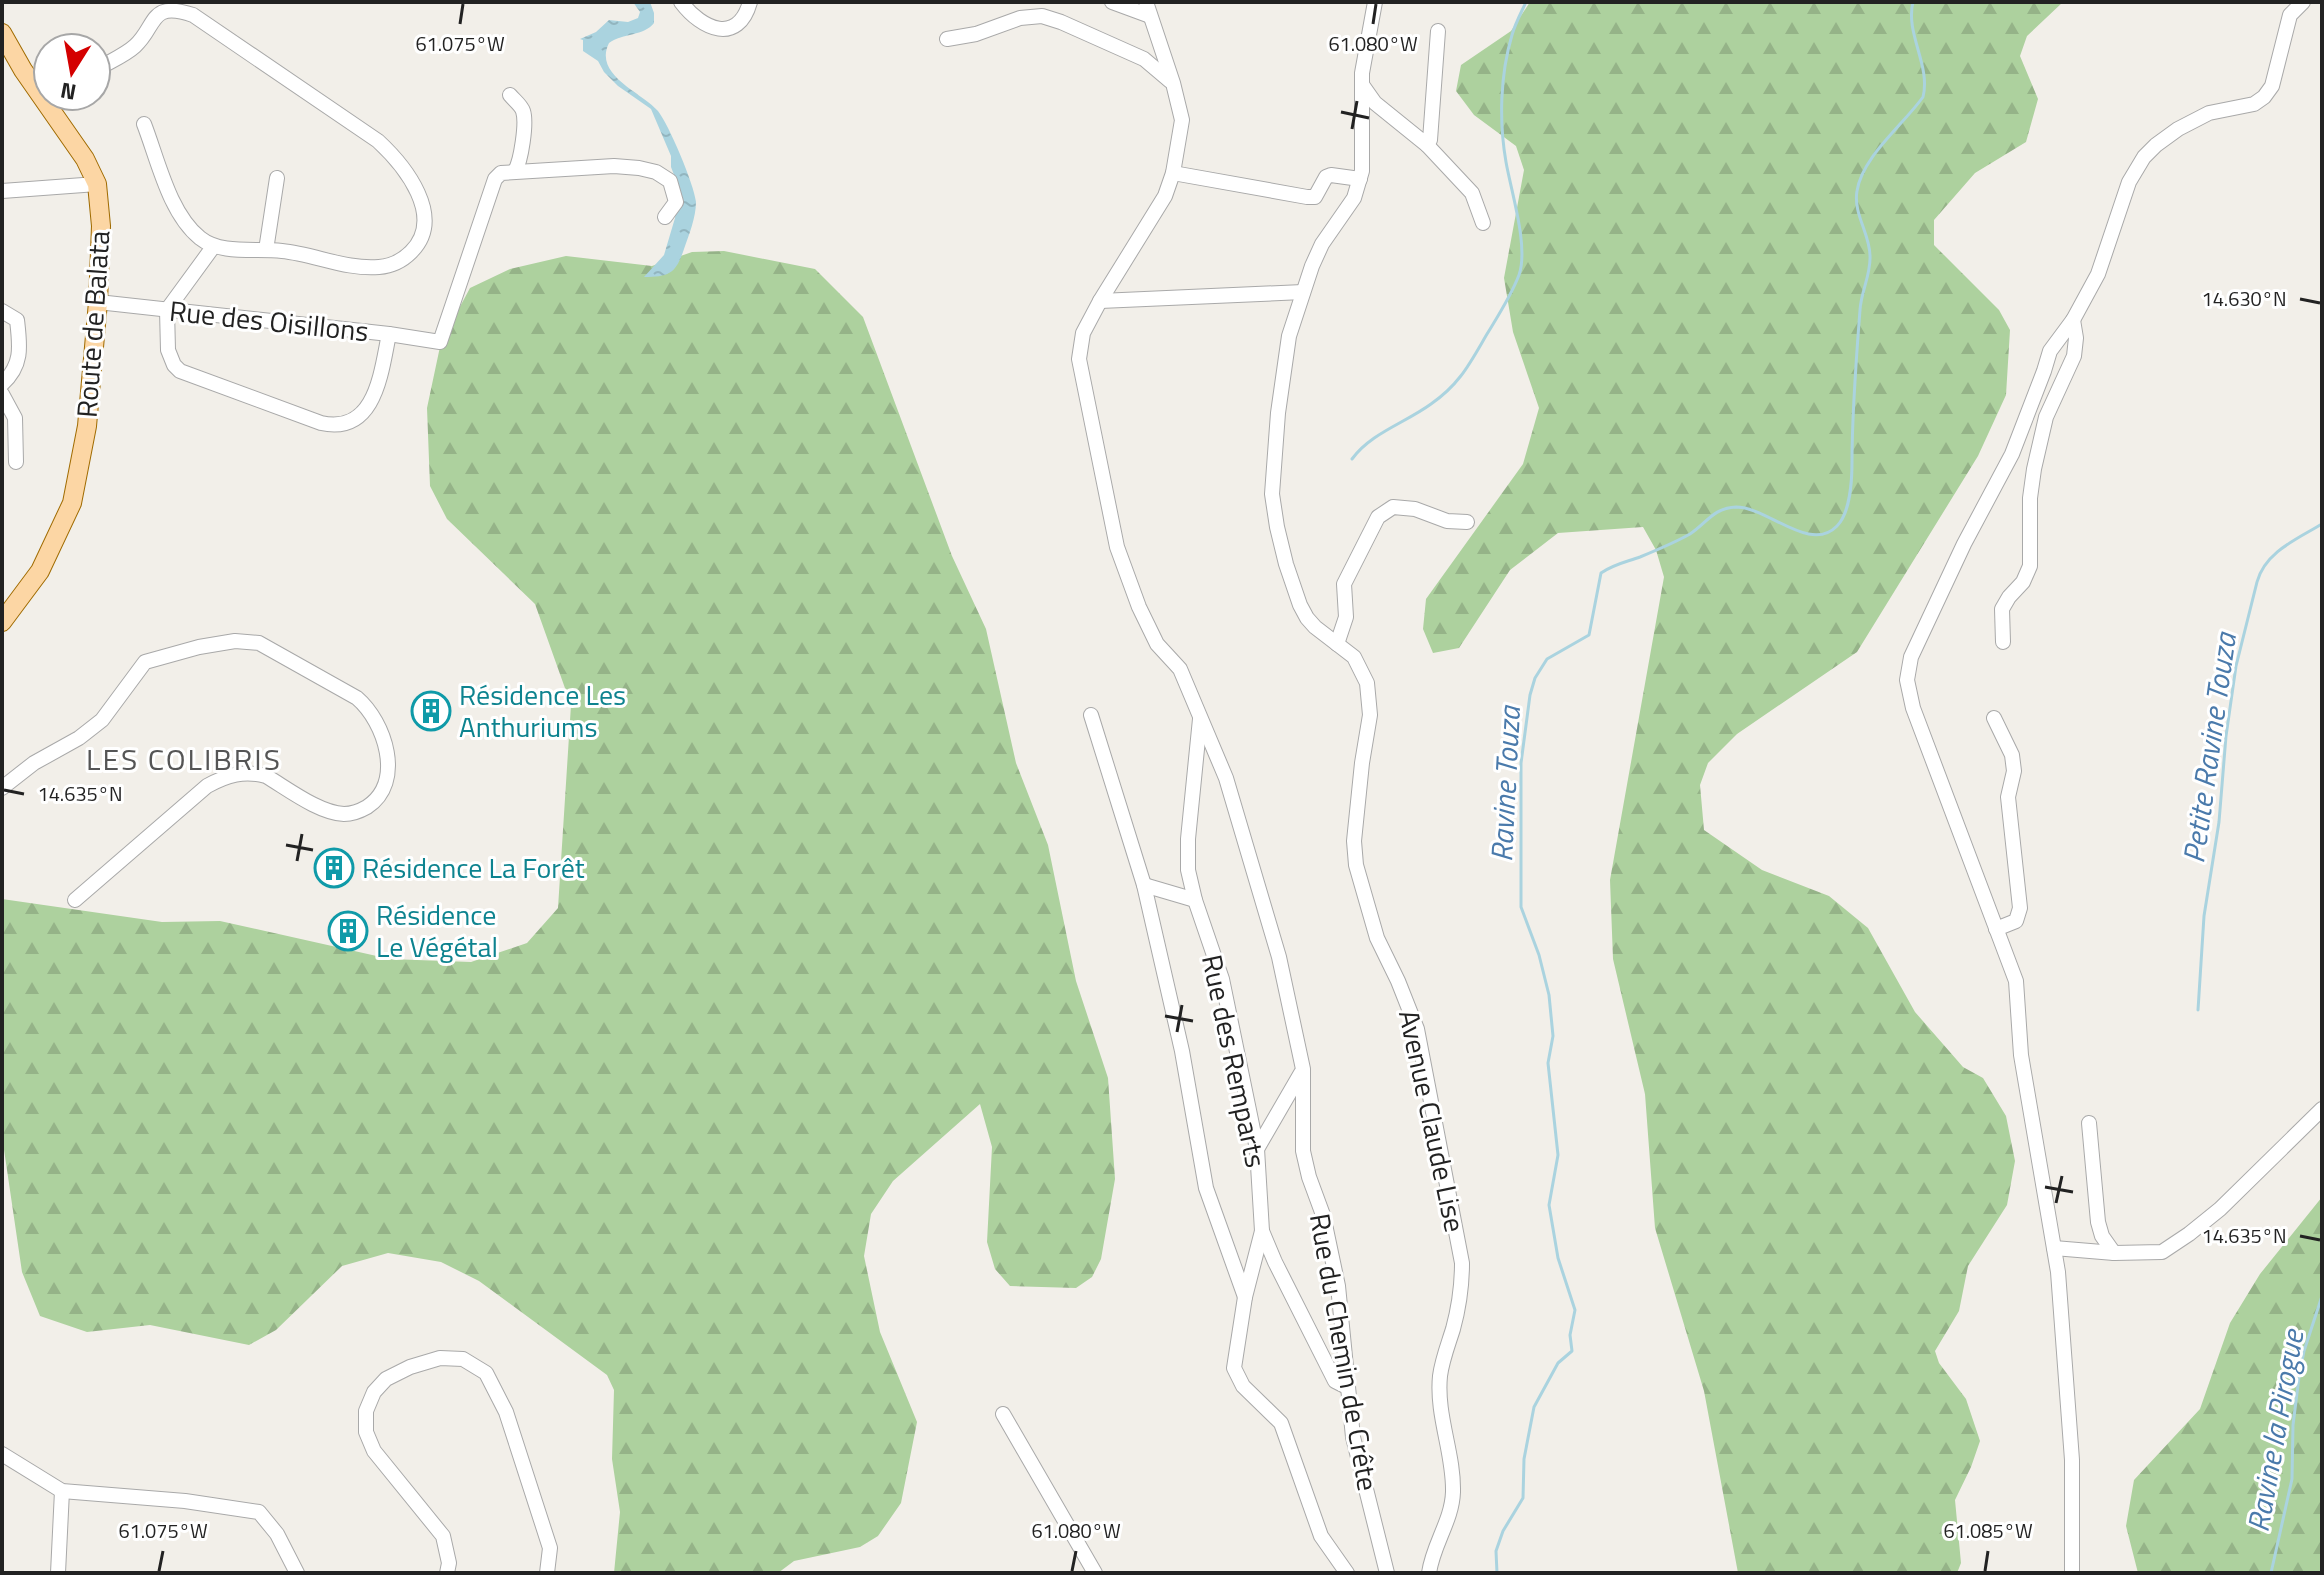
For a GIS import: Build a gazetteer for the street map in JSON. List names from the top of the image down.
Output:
{
  "streets": {
    "main road": ["Route de Balata"],
    "street": [
      "Rue des Oisillons",
      "Rue des Remparts",
      "Avenue Claude Lise",
      "Rue du Chemin de Crête"
    ]
  },
  "crossings": [
    ["Rue des Oisillons", "Route de Balata"],
    ["Rue des Remparts", "Rue du Chemin de Crête"]
  ],
  "districts": ["LES COLIBRIS"],
  "water": ["Petite Ravine Touza", "Ravine Touza", "Ravine la Pirogue"],
  "places": {
    "building": ["Résidence Les Anthuriums", "Résidence La Forêt", "Résidence Le Végétal"]
  },
  "north": "bottom",
  "coordinates": [
    "61.075°W",
    "61.080°W",
    "14.630°N",
    "14.635°N",
    "61.085°W"
  ]
}
